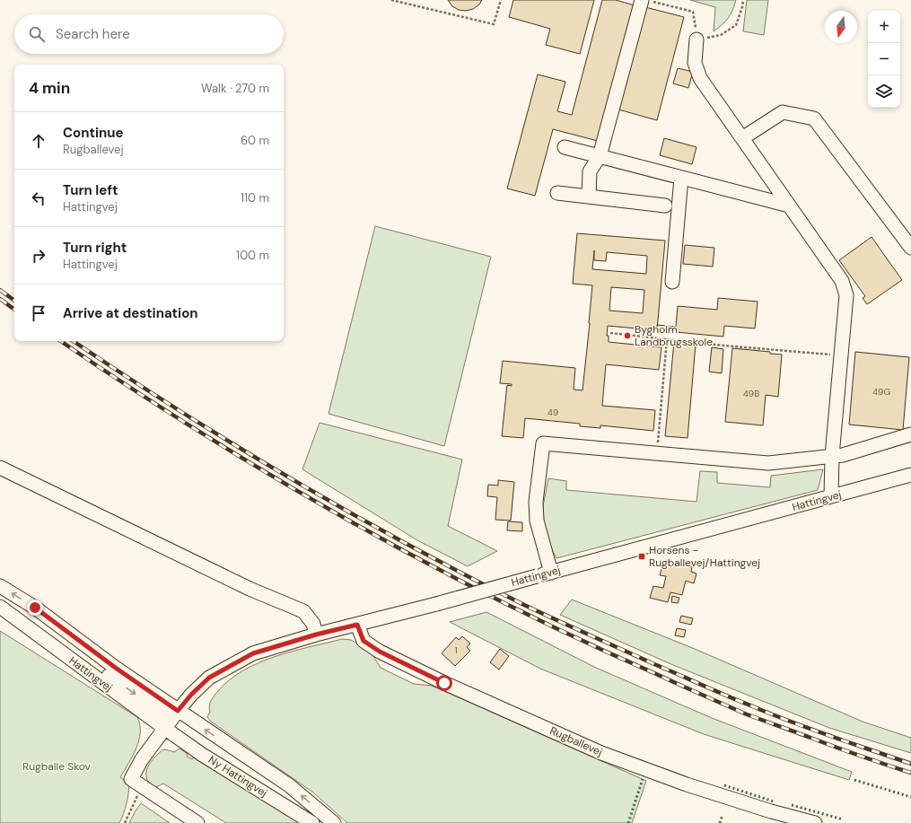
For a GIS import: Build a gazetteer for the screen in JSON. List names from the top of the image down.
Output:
{
  "streets": {
    "street": ["Hattingvej", "Rugballevej", "Ny Hattingvej"]
  },
  "crossings": [
    ["Hattingvej", "Rugballevej"],
    ["Hattingvej", "Ny Hattingvej"]
  ],
  "parks": ["Rugballe Skov"],
  "places": {
    "other": ["Bygholm Landbrugsskole"],
    "transit": ["Horsens - Rugballevej/Hattingvej"]
  },
  "house_numbers": [
    "49G",
    "49B",
    "49",
    "1"
  ],
  "north": "bottom",
  "page": {
    "map_buttons": ["+", "−"],
    "search": "Search here",
    "heading": ["4 min", "Walk · 270 m"],
    "list": [
      ["Continue", "Rugballevej", "60 m"],
      ["Turn left", "Hattingvej", "110 m"],
      ["Turn right", "Hattingvej", "100 m"],
      "Arrive at destination"
    ]
  }
}
